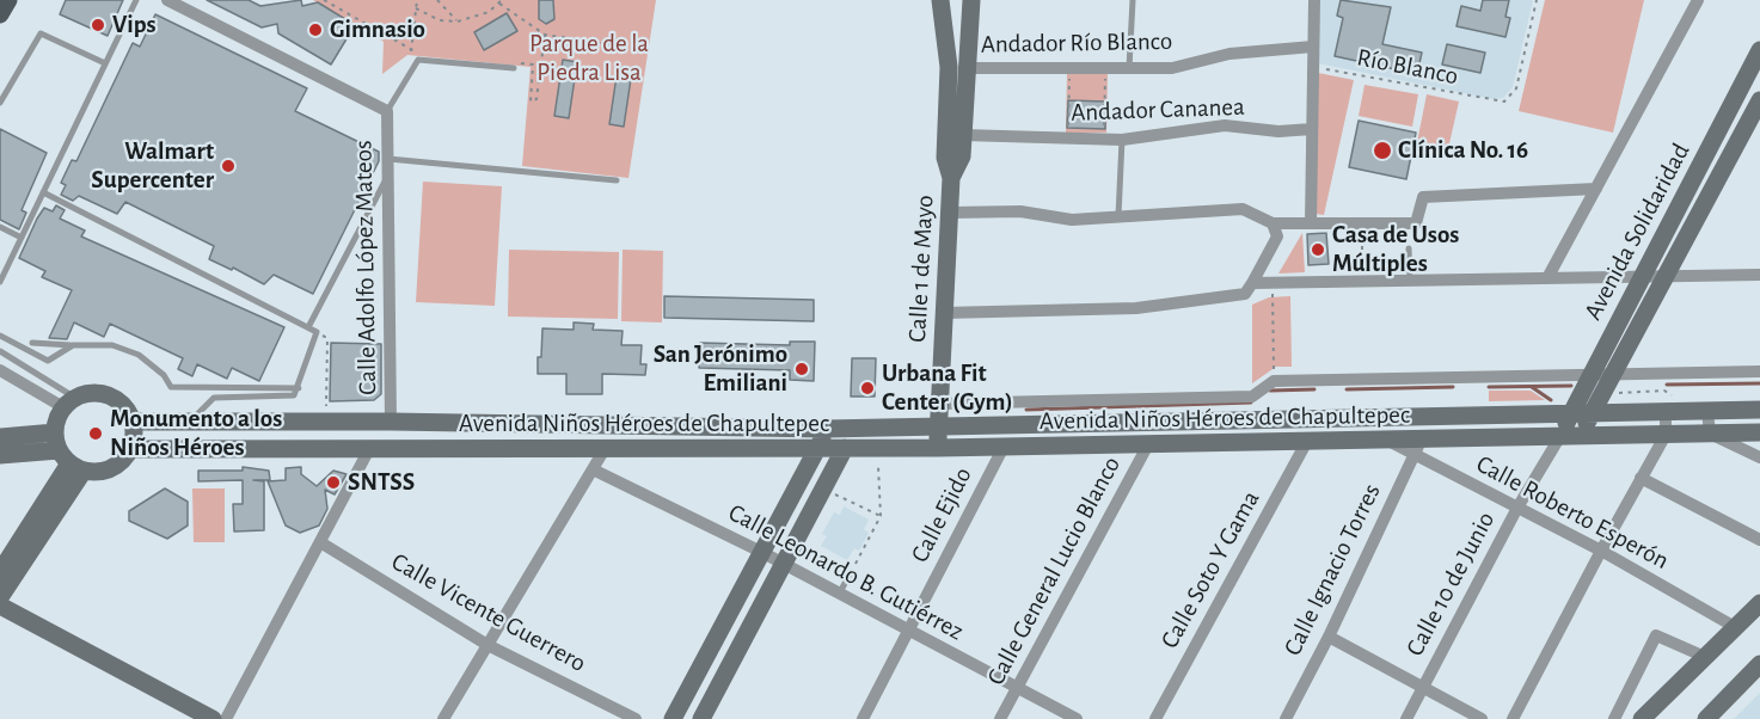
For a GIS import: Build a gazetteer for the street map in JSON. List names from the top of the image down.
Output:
{
  "streets": {
    "main road": ["Avenida Solidaridad", "Calle 1 de Mayo", "Avenida Niños Héroes de Chapultepec"],
    "street": [
      "Andador Río Blanco",
      "Andador Cananea",
      "Calle Adolfo López Mateos",
      "Calle Roberto Esperón",
      "Calle Ejido",
      "Calle Soto Y Gama",
      "Calle Ignacio Torres",
      "Calle General Lucio Blanco",
      "Calle Leonardo B. Gutiérrez",
      "Calle 10 de Junio",
      "Calle Vicente Guerrero"
    ],
    "path": ["Río Blanco"]
  },
  "crossings": [
    ["Andador Río Blanco", "Calle 1 de Mayo"],
    ["Andador Cananea", "Calle 1 de Mayo"],
    ["Avenida Solidaridad", "Avenida Niños Héroes de Chapultepec"],
    ["Avenida Solidaridad", "Calle 10 de Junio"],
    ["Calle Adolfo López Mateos", "Avenida Niños Héroes de Chapultepec"],
    ["Calle 1 de Mayo", "Avenida Niños Héroes de Chapultepec"],
    ["Avenida Niños Héroes de Chapultepec", "Calle Roberto Esperón"],
    ["Avenida Niños Héroes de Chapultepec", "Calle Ejido"],
    ["Avenida Niños Héroes de Chapultepec", "Calle Soto Y Gama"],
    ["Avenida Niños Héroes de Chapultepec", "Calle Ignacio Torres"],
    ["Avenida Niños Héroes de Chapultepec", "Calle General Lucio Blanco"],
    ["Avenida Niños Héroes de Chapultepec", "Calle 10 de Junio"],
    ["Calle Roberto Esperón", "Calle Ignacio Torres"],
    ["Calle Roberto Esperón", "Calle 10 de Junio"],
    ["Calle Ejido", "Calle Leonardo B. Gutiérrez"],
    ["Calle General Lucio Blanco", "Calle Leonardo B. Gutiérrez"]
  ],
  "parks": ["Parque de la Piedra Lisa"],
  "places": [
    "Vips",
    "Gimnasio",
    "Clínica No. 16",
    "Walmart Supercenter",
    "Casa de Usos Múltiples",
    "San Jerónimo Emiliani",
    "Urbana Fit Center (Gym)",
    "Monumento a los Niños Héroes",
    "SNTSS"
  ]
}
